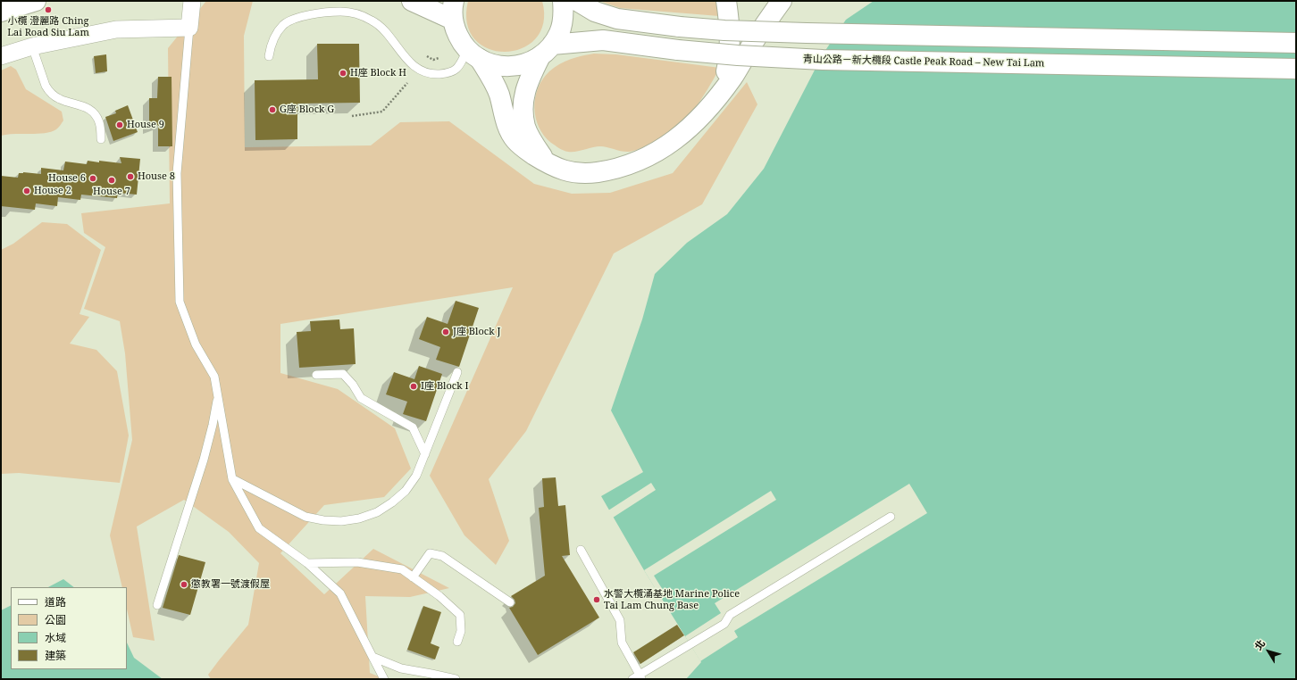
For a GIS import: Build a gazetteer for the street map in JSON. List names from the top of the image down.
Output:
{
  "streets": {
    "main road": ["青山公路－新大欖段 Castle Peak Road – New Tai Lam"]
  },
  "places": [
    "小欖 澄麗路 Ching Lai Road Siu Lam",
    "H座 Block H",
    "G座 Block G",
    "House 9",
    "House 8",
    "House 6",
    "House 7",
    "House 2",
    "J座 Block J",
    "I座 Block I",
    "懲教署一號渡假屋",
    "水警大欖涌基地 Marine Police Tai Lam Chung Base"
  ],
  "legend": [
    "道路",
    "公園",
    "水域",
    "建築"
  ],
  "north": "top left"
}
